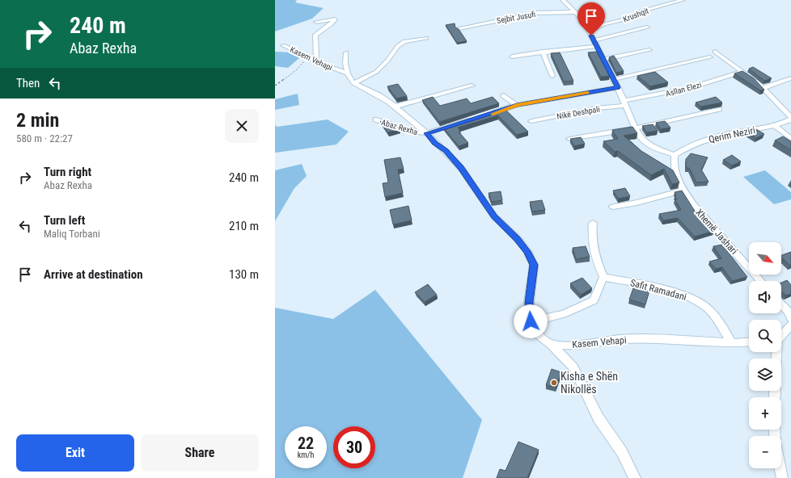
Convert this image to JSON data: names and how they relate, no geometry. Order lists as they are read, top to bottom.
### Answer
{
  "streets": {
    "street": [
      "Krushqit",
      "Sejbit Jusufi",
      "Kasem Vehapi",
      "Asllan Elezi",
      "Nikë Deshpali",
      "Abaz Rexha",
      "Qerim Neziri",
      "Xhemë Jashari",
      "Safit Ramadani"
    ]
  },
  "crossings": [
    ["Kasem Vehapi", "Safit Ramadani"],
    ["Asllan Elezi", "Nikë Deshpali"],
    ["Qerim Neziri", "Xhemë Jashari"]
  ],
  "places": ["Kisha e Shën Nikollës"],
  "north": "bottom right",
  "page": {
    "turn": ["240 m", "Abaz Rexha"],
    "then": "Then",
    "heading": ["2 min", "580 m · 22:27"],
    "list": [
      {
        "name": "Turn right",
        "note": "Abaz Rexha",
        "value": "240 m"
      },
      {
        "name": "Turn left",
        "note": "Maliq Torbani",
        "value": "210 m"
      },
      {
        "name": "Arrive at destination",
        "value": "130 m"
      }
    ],
    "map_buttons": ["+", "−"],
    "speed": "22 km/h",
    "limit": "30",
    "buttons": ["Exit", "Share"]
  }
}
